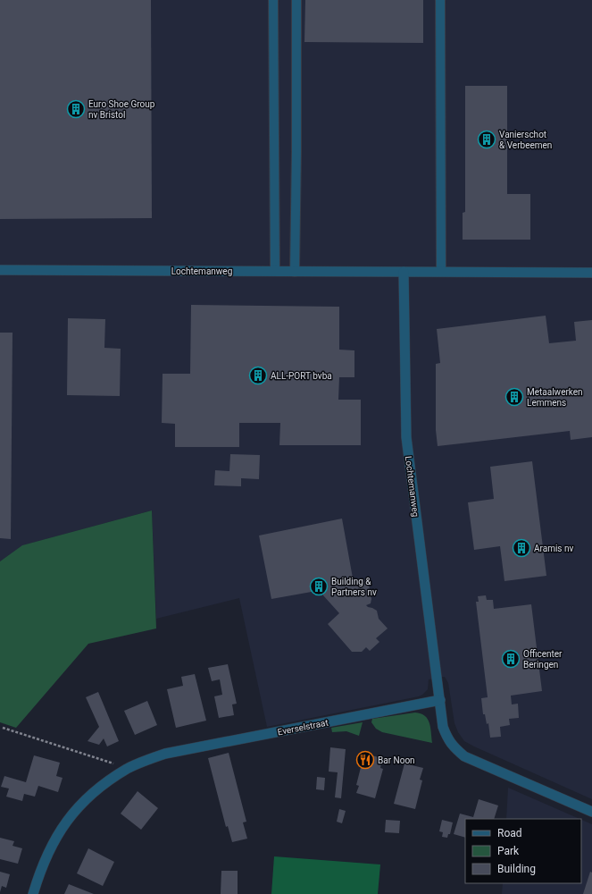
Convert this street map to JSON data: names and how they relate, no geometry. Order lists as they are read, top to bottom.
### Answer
{
  "streets": {
    "street": ["Lochtemanweg", "Everselstraat"]
  },
  "crossings": [
    ["Lochtemanweg", "Everselstraat"]
  ],
  "places": {
    "building": [
      "Euro Shoe Group nv Bristol",
      "Vanierschot & Verbeemen",
      "ALL-PORT bvba",
      "Metaalwerken Lemmens",
      "Aramis nv",
      "Building & Partners nv",
      "Officenter Beringen"
    ],
    "restaurant": ["Bar Noon"]
  },
  "legend": ["Road", "Park", "Building"]
}
